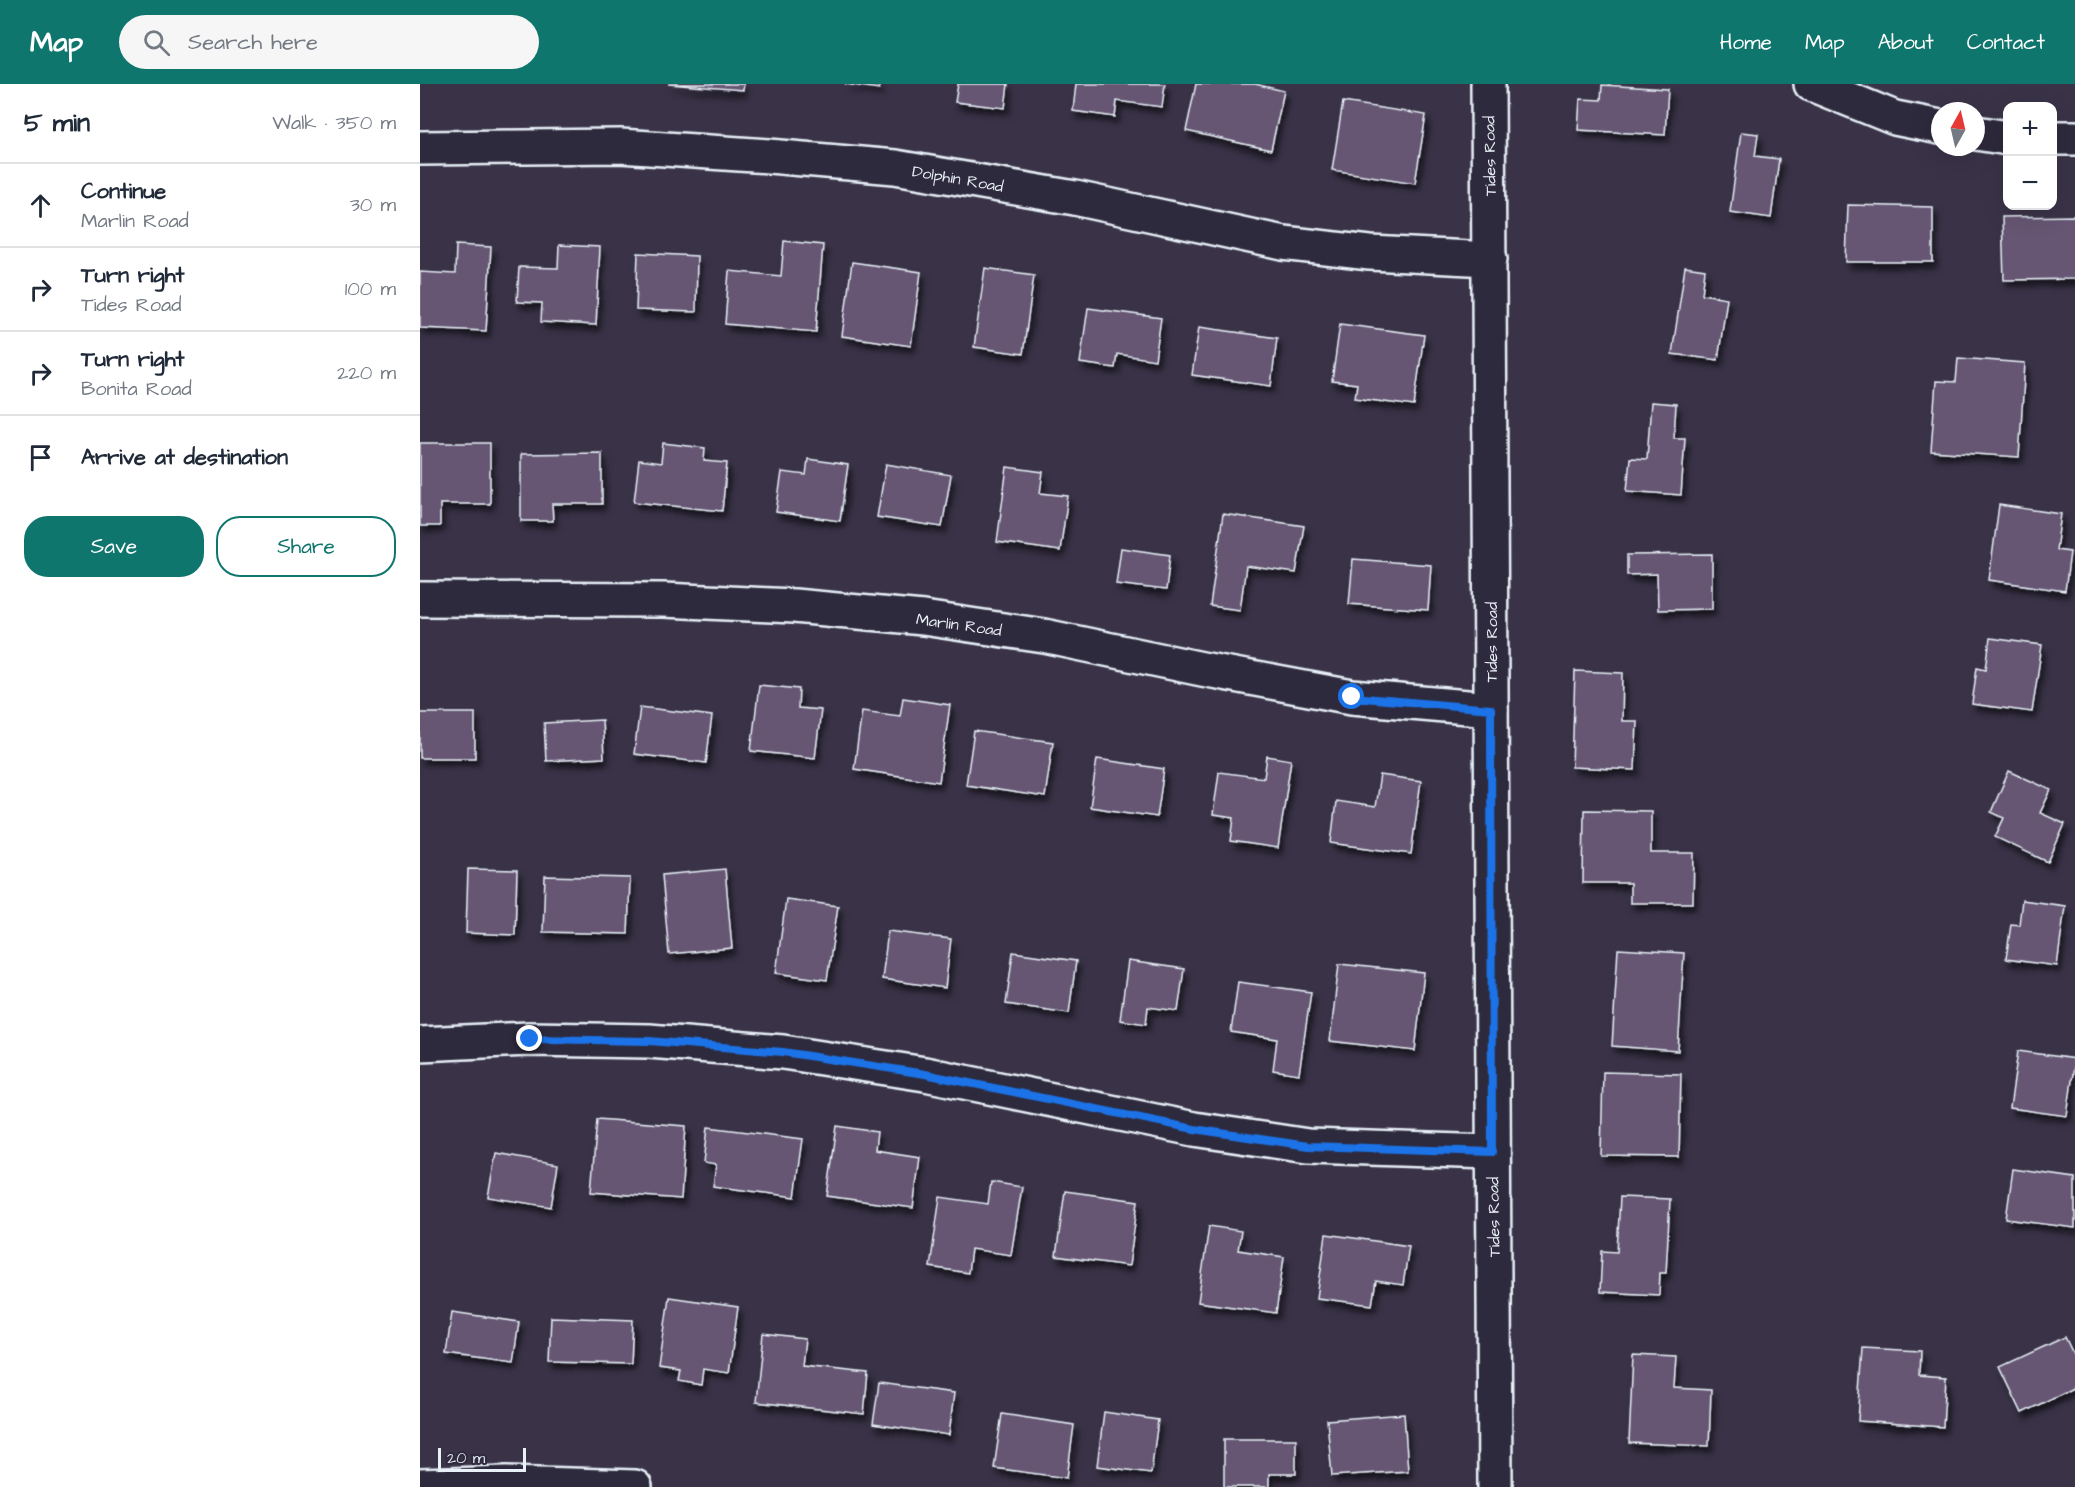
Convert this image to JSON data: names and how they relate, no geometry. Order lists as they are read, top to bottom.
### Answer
{
  "streets": {
    "street": ["Tides Road", "Dolphin Road", "Marlin Road"]
  },
  "crossings": [
    ["Tides Road", "Dolphin Road"],
    ["Tides Road", "Marlin Road"]
  ],
  "scale_bar": "20 m",
  "north": "top",
  "page": {
    "header": "Map",
    "search": "Search here",
    "nav": [
      "Home",
      "Map",
      "About",
      "Contact"
    ],
    "heading": ["5 min", "Walk · 350 m"],
    "map_buttons": ["+", "−"],
    "list": [
      ["Continue", "Marlin Road", "30 m"],
      ["Turn right", "Tides Road", "100 m"],
      ["Turn right", "Bonita Road", "220 m"],
      "Arrive at destination"
    ],
    "buttons": ["Save", "Share"],
    "scale": "20 m"
  }
}
